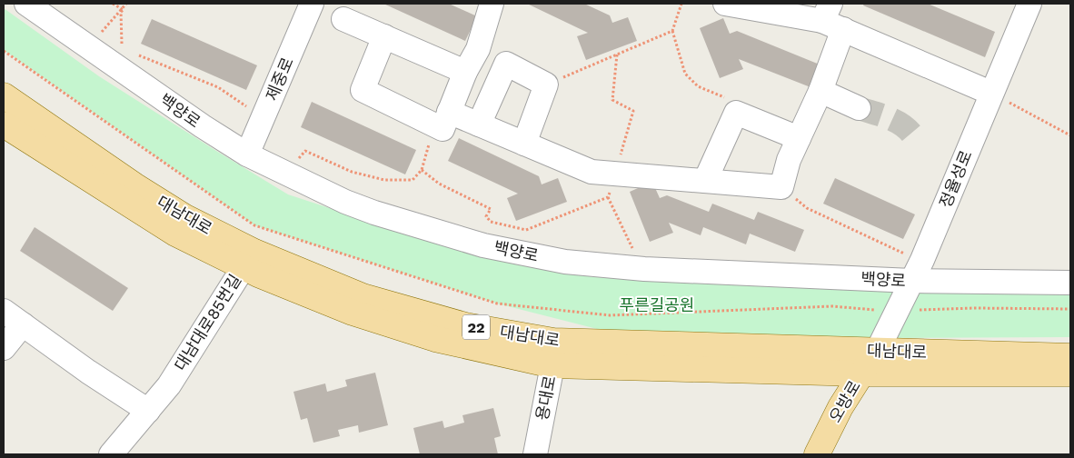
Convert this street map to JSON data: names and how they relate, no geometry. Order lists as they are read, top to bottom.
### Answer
{
  "streets": {
    "main road": ["대남대로", "22", "오방로"],
    "street": [
      "제중로",
      "백양로",
      "정율성로",
      "대남대로85번길",
      "용대로"
    ]
  },
  "crossings": [
    ["제중로", "백양로"],
    ["백양로", "정율성로"],
    ["정율성로", "대남대로"],
    ["정율성로", "오방로"],
    ["대남대로", "대남대로85번길"],
    ["대남대로", "용대로"],
    ["대남대로", "오방로"]
  ],
  "parks": ["푸른길공원"]
}
